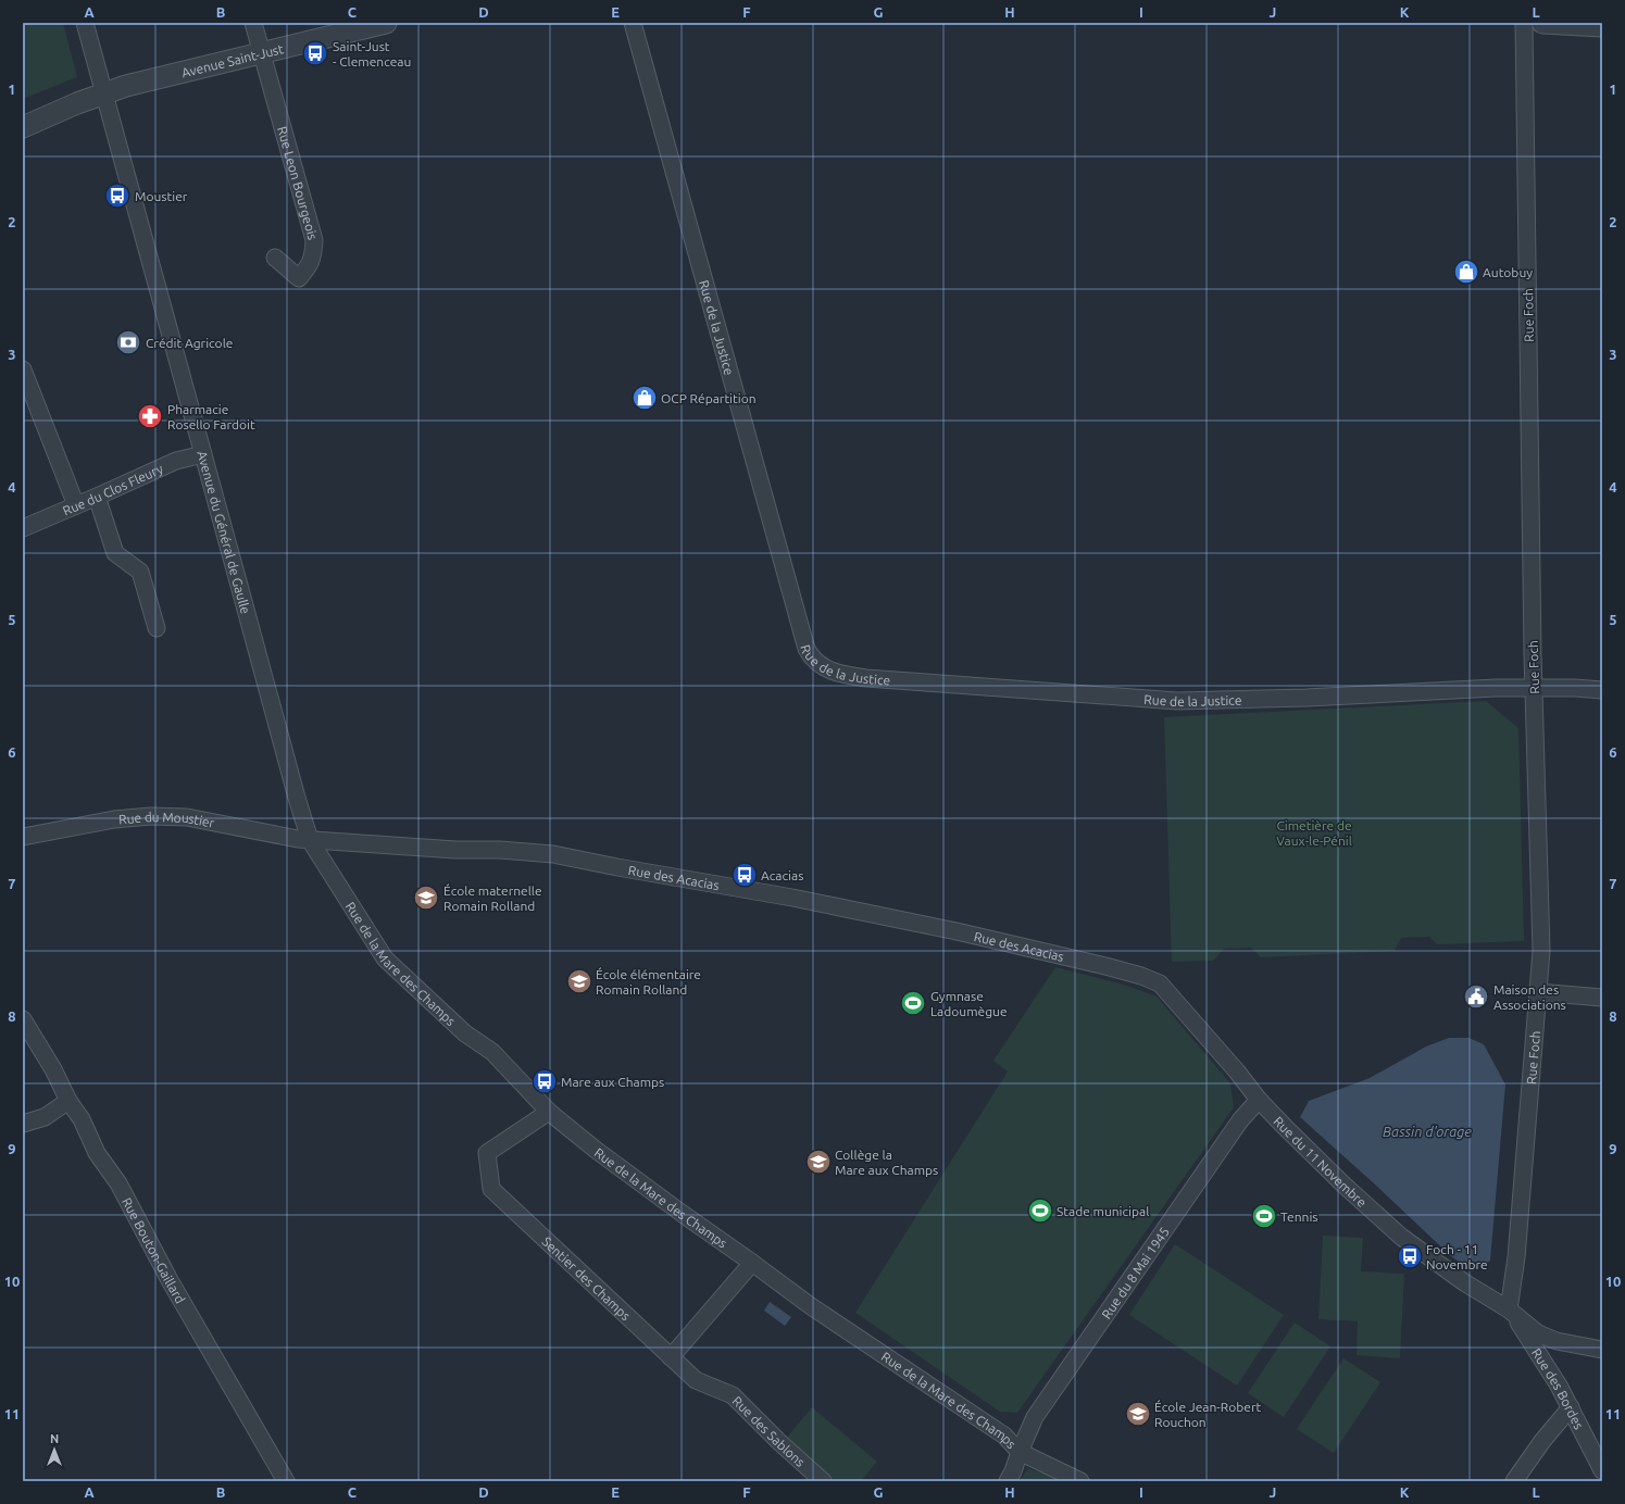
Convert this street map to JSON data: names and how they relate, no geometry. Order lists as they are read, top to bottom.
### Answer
{
  "streets": {
    "street": [
      "Avenue Saint-Just",
      "Rue Leon Bourgeois",
      "Rue Foch",
      "Rue de la Justice",
      "Rue du Clos Fleury",
      "Avenue du Général de Gaulle",
      "Rue du Moustier",
      "Rue des Acacias",
      "Rue de la Mare des Champs",
      "Rue du 11 Novembre",
      "Rue Bouton-Gaillard",
      "Rue du 8 Mai 1945",
      "Sentier des Champs",
      "Rue des Bordes",
      "Rue des Sablons"
    ]
  },
  "crossings": [
    ["Avenue Saint-Just", "Rue Leon Bourgeois"],
    ["Avenue Saint-Just", "Avenue du Général de Gaulle"],
    ["Rue Foch", "Rue de la Justice"],
    ["Rue Foch", "Rue du 11 Novembre"],
    ["Rue Foch", "Rue des Bordes"],
    ["Rue du Clos Fleury", "Avenue du Général de Gaulle"],
    ["Avenue du Général de Gaulle", "Rue du Moustier"],
    ["Avenue du Général de Gaulle", "Rue des Acacias"],
    ["Avenue du Général de Gaulle", "Rue de la Mare des Champs"],
    ["Rue du Moustier", "Rue des Acacias"],
    ["Rue du Moustier", "Rue de la Mare des Champs"],
    ["Rue des Acacias", "Rue de la Mare des Champs"],
    ["Rue des Acacias", "Rue du 11 Novembre"],
    ["Rue de la Mare des Champs", "Rue du 8 Mai 1945"],
    ["Rue de la Mare des Champs", "Sentier des Champs"],
    ["Rue du 11 Novembre", "Rue du 8 Mai 1945"],
    ["Rue du 11 Novembre", "Rue des Bordes"],
    ["Sentier des Champs", "Rue des Sablons"]
  ],
  "water": ["Bassin d'orage"],
  "parks": ["Cimetière de Vaux-le-Pénil"],
  "places": {
    "bus stop": [
      "Saint-Just - Clemenceau",
      "Moustier",
      "Acacias",
      "Mare aux Champs",
      "Foch - 11 Novembre"
    ],
    "shop": ["Autobuy", "OCP Répartition"],
    "bank": ["Crédit Agricole"],
    "pharmacy": ["Pharmacie Rosello Fardoit"],
    "school or university": [
      "École maternelle Romain Rolland",
      "École élémentaire Romain Rolland",
      "Collège la Mare aux Champs",
      "École Jean-Robert Rouchon"
    ],
    "public building": ["Maison des Associations"],
    "sports": ["Gymnase Ladoumègue", "Stade municipal", "Tennis"]
  },
  "north": "top",
  "grid": {
    "columns": [
      "A",
      "B",
      "C",
      "D",
      "E",
      "F",
      "G",
      "H",
      "I",
      "J",
      "K",
      "L"
    ],
    "rows": [
      "1",
      "2",
      "3",
      "4",
      "5",
      "6",
      "7",
      "8",
      "9",
      "10",
      "11"
    ]
  }
}
